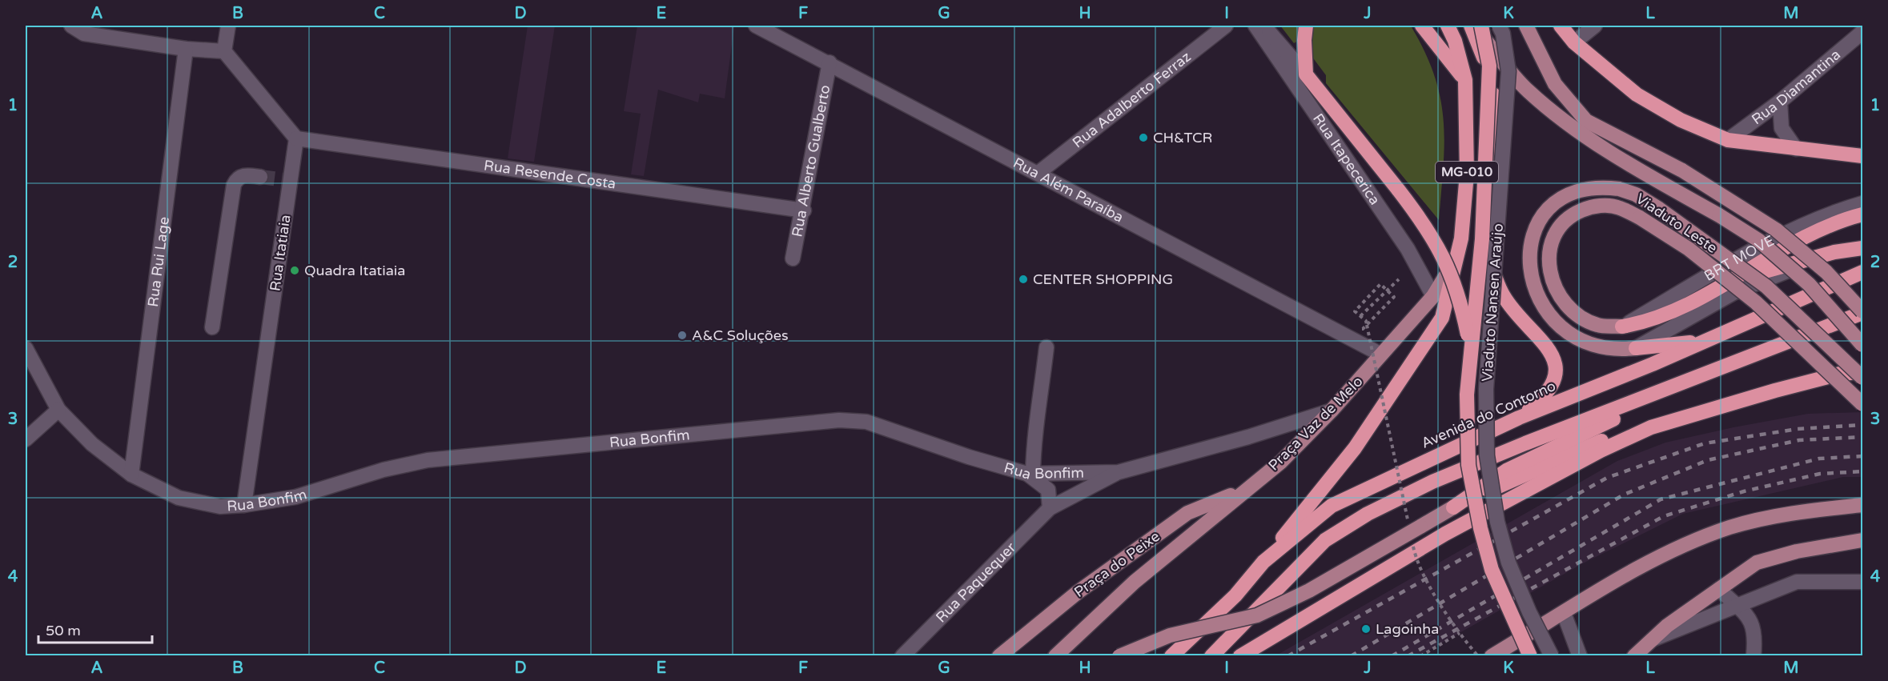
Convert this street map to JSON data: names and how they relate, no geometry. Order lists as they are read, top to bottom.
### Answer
{
  "streets": {
    "highway": ["MG-010", "Avenida do Contorno"],
    "main road": ["Viaduto Leste", "Praça Vaz de Melo", "Praça do Peixe"],
    "street": [
      "Rua Diamantina",
      "Rua Adalberto Ferraz",
      "Rua Itapecerica",
      "Rua Alberto Gualberto",
      "Rua Resende Costa",
      "Rua Além Paraíba",
      "Rua Itatiaia",
      "BRT MOVE",
      "Rua Rui Lage",
      "Viaduto Nansen Araújo",
      "Rua Bonfim",
      "Rua Paquequer"
    ]
  },
  "crossings": [
    ["Rua Adalberto Ferraz", "Rua Além Paraíba"],
    ["Rua Itapecerica", "Praça Vaz de Melo"],
    ["Rua Alberto Gualberto", "Rua Resende Costa"],
    ["Rua Alberto Gualberto", "Rua Além Paraíba"],
    ["MG-010", "Praça Vaz de Melo"],
    ["Rua Resende Costa", "Rua Itatiaia"],
    ["Rua Além Paraíba", "Praça Vaz de Melo"],
    ["Viaduto Leste", "BRT MOVE"],
    ["Rua Itatiaia", "Rua Bonfim"],
    ["Rua Rui Lage", "Rua Bonfim"],
    ["Praça Vaz de Melo", "Rua Bonfim"],
    ["Praça Vaz de Melo", "Praça do Peixe"],
    ["Rua Bonfim", "Rua Paquequer"]
  ],
  "places": [
    "CH&TCR",
    "Quadra Itatiaia",
    "CENTER SHOPPING",
    "A&C Soluções",
    "Lagoinha"
  ],
  "scale_bar": "50 m",
  "grid": {
    "columns": [
      "A",
      "B",
      "C",
      "D",
      "E",
      "F",
      "G",
      "H",
      "I",
      "J",
      "K",
      "L",
      "M"
    ],
    "rows": [
      "1",
      "2",
      "3",
      "4"
    ]
  }
}
